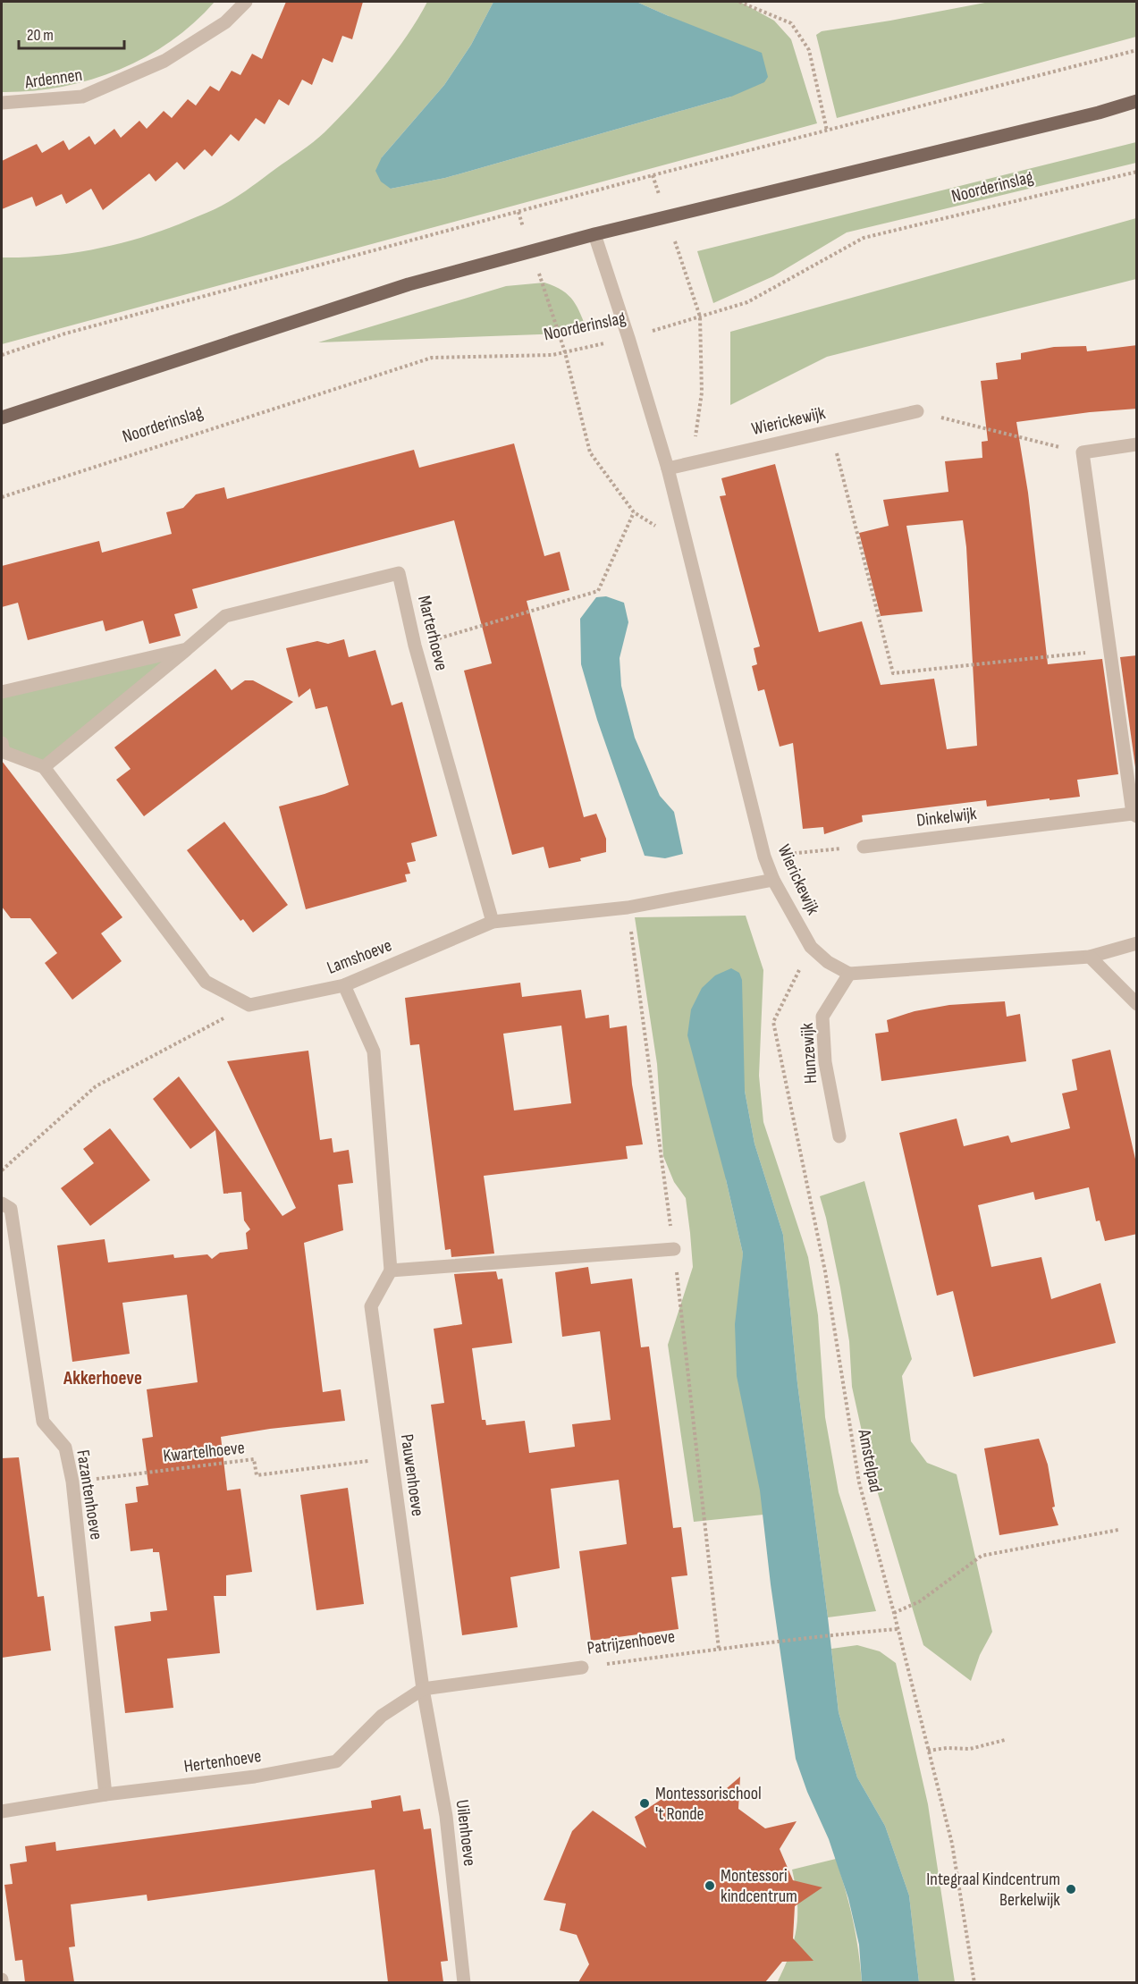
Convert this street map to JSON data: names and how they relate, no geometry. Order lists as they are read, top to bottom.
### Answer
{
  "streets": {
    "street": [
      "Ardennen",
      "Wierickewijk",
      "Marterhoeve",
      "Dinkelwijk",
      "Lamshoeve",
      "Hunzewijk",
      "Pauwenhoeve",
      "Fazantenhoeve",
      "Patrijzenhoeve",
      "Hertenhoeve",
      "Uilenhoeve"
    ],
    "path": ["Noorderinslag", "Kwartelhoeve", "Amstelpad"]
  },
  "crossings": [
    ["Noorderinslag", "Wierickewijk"],
    ["Wierickewijk", "Lamshoeve"],
    ["Wierickewijk", "Hunzewijk"],
    ["Wierickewijk", "Amstelpad"],
    ["Marterhoeve", "Lamshoeve"],
    ["Kwartelhoeve", "Pauwenhoeve"],
    ["Kwartelhoeve", "Fazantenhoeve"],
    ["Amstelpad", "Patrijzenhoeve"],
    ["Pauwenhoeve", "Patrijzenhoeve"],
    ["Pauwenhoeve", "Hertenhoeve"],
    ["Pauwenhoeve", "Uilenhoeve"],
    ["Fazantenhoeve", "Hertenhoeve"],
    ["Patrijzenhoeve", "Hertenhoeve"],
    ["Patrijzenhoeve", "Uilenhoeve"],
    ["Hertenhoeve", "Uilenhoeve"]
  ],
  "districts": ["Akkerhoeve"],
  "places": ["Montessorischool 't Ronde", "Montessori kindcentrum", "Integraal Kindcentrum Berkelwijk"],
  "scale_bar": "20 m"
}
